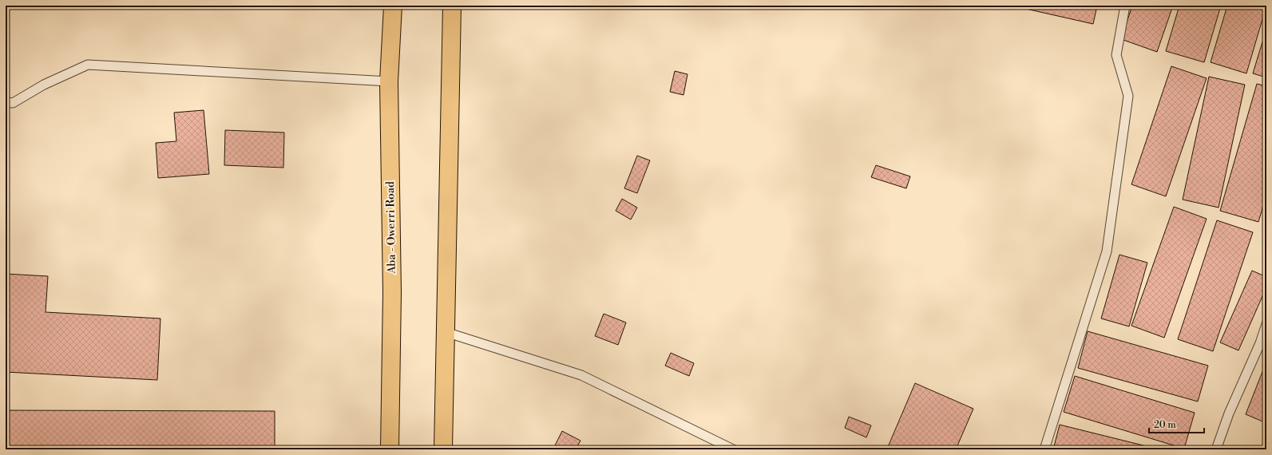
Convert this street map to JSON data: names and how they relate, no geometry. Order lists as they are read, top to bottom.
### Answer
{
  "streets": {
    "highway": ["Aba - Owerri Road"]
  },
  "scale_bar": "20 m"
}
